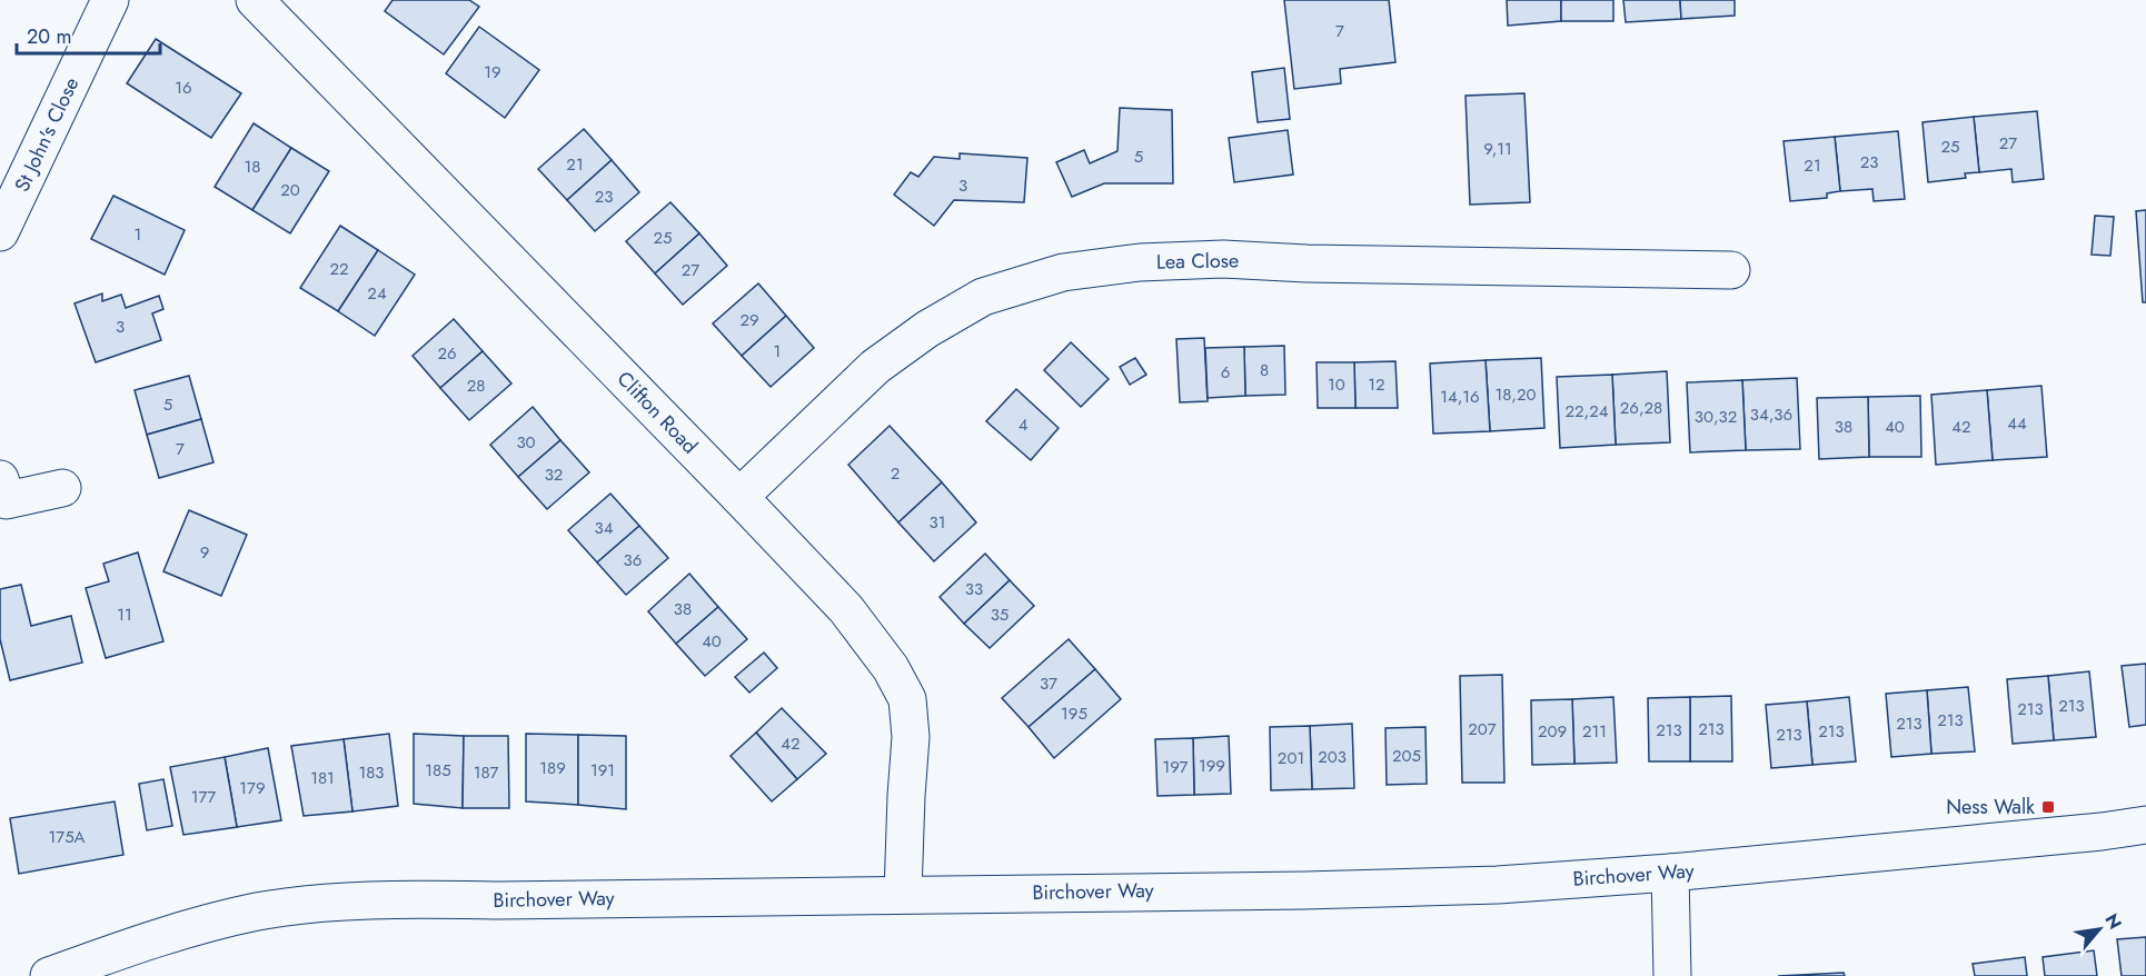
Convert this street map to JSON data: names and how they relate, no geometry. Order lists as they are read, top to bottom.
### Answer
{
  "streets": {
    "street": [
      "St John's Close",
      "Lea Close",
      "Clifton Road",
      "Birchover Way"
    ]
  },
  "crossings": [
    ["Lea Close", "Clifton Road"],
    ["Clifton Road", "Birchover Way"]
  ],
  "places": {
    "transit": ["Ness Walk"]
  },
  "house_numbers": [
    "7",
    "19",
    "16",
    "27",
    "25",
    "9,11",
    "5",
    "23",
    "21",
    "21",
    "18",
    "3",
    "20",
    "23",
    "1",
    "25",
    "22",
    "27",
    "24",
    "29",
    "3",
    "1",
    "26",
    "8",
    "6",
    "10",
    "12",
    "28",
    "18,20",
    "14,16",
    "5",
    "26,28",
    "22,24",
    "34,36",
    "30,32",
    "44",
    "4",
    "38",
    "40",
    "42",
    "30",
    "7",
    "2",
    "32",
    "31",
    "34",
    "9",
    "36",
    "33",
    "38",
    "11",
    "35",
    "40",
    "37",
    "213",
    "213",
    "195",
    "213",
    "213",
    "207",
    "213",
    "213",
    "209",
    "211",
    "213",
    "213",
    "42",
    "205",
    "203",
    "201",
    "199",
    "197",
    "189",
    "185",
    "191",
    "183",
    "187",
    "181",
    "179",
    "177",
    "175A"
  ],
  "scale_bar": "20 m",
  "north": "top right"
}
